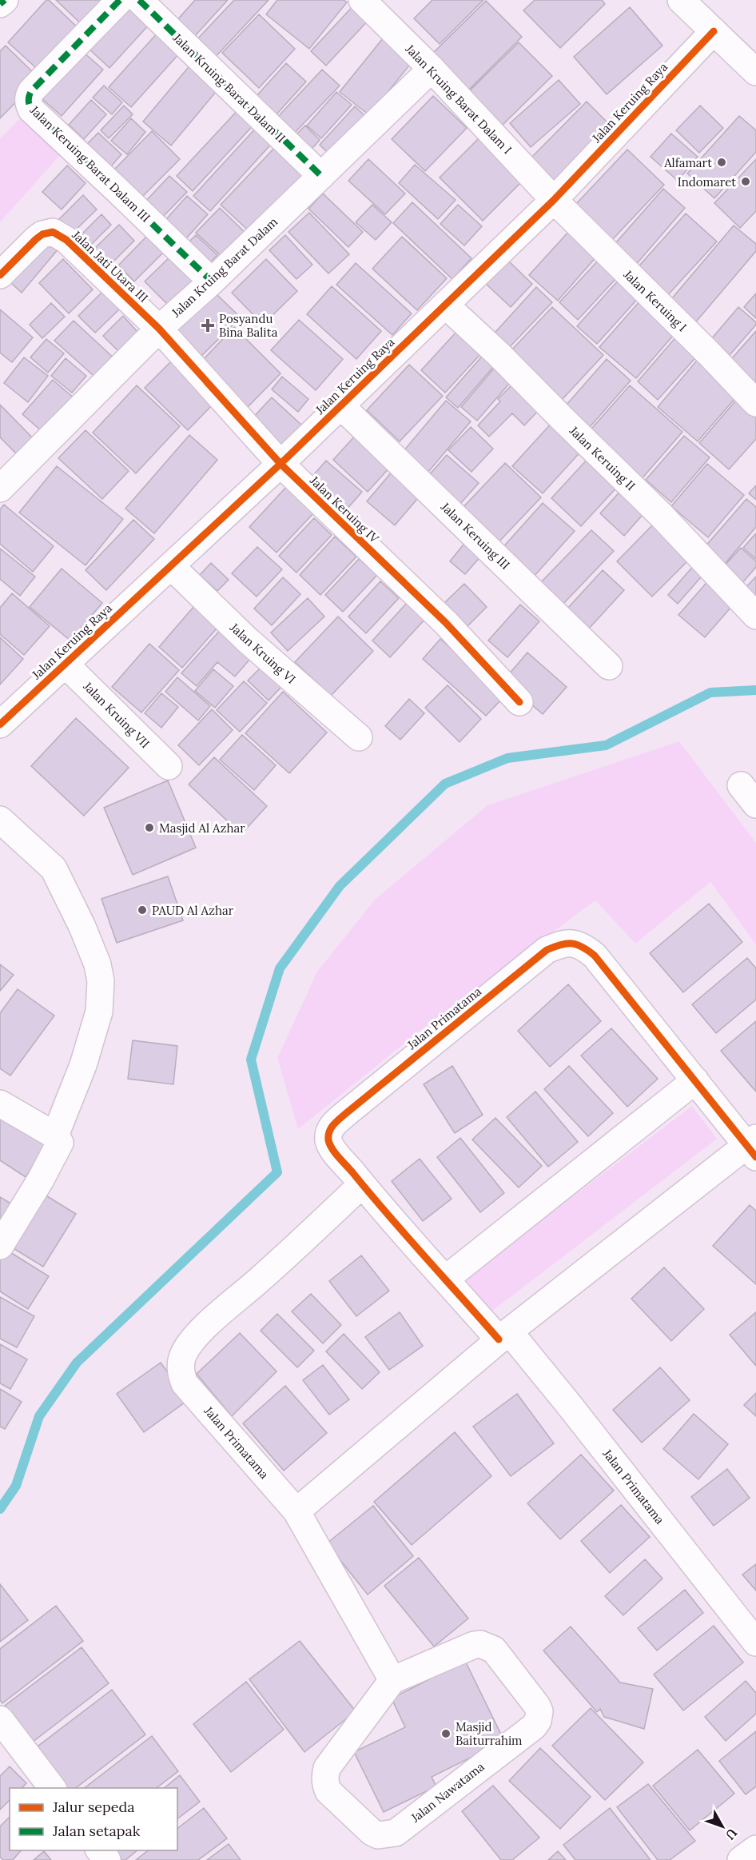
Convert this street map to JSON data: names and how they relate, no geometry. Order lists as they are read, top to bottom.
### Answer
{
  "streets": {
    "street": [
      "Jalan Kruing Barat Dalam II",
      "Jalan Kruing Barat Dalam I",
      "Jalan Keruing Raya",
      "Jalan Keruing Barat Dalam III",
      "Jalan Jati Utara III",
      "Jalan Kruing Barat Dalam",
      "Jalan Keruing I",
      "Jalan Keruing II",
      "Jalan Keruing IV",
      "Jalan Keruing III",
      "Jalan Kruing VI",
      "Jalan Kruing VII",
      "Jalan Primatama",
      "Jalan Nawatama"
    ]
  },
  "crossings": [
    ["Jalan Kruing Barat Dalam II", "Jalan Kruing Barat Dalam"],
    ["Jalan Kruing Barat Dalam I", "Jalan Keruing Raya"],
    ["Jalan Kruing Barat Dalam I", "Jalan Kruing Barat Dalam"],
    ["Jalan Kruing Barat Dalam I", "Jalan Keruing I"],
    ["Jalan Keruing Raya", "Jalan Keruing I"],
    ["Jalan Keruing Raya", "Jalan Keruing II"],
    ["Jalan Keruing Raya", "Jalan Keruing IV"],
    ["Jalan Keruing Raya", "Jalan Keruing III"],
    ["Jalan Keruing Raya", "Jalan Kruing VI"],
    ["Jalan Keruing Raya", "Jalan Kruing VII"],
    ["Jalan Keruing Barat Dalam III", "Jalan Kruing Barat Dalam"],
    ["Jalan Jati Utara III", "Jalan Kruing Barat Dalam"],
    ["Jalan Jati Utara III", "Jalan Keruing IV"],
    ["Jalan Kruing Barat Dalam", "Jalan Keruing IV"]
  ],
  "places": {
    "other": [
      "Alfamart",
      "Indomaret",
      "Masjid Al Azhar",
      "PAUD Al Azhar",
      "Masjid Baiturrahim"
    ],
    "health": ["Posyandu Bina Balita"]
  },
  "legend": ["Jalur sepeda", "Jalan setapak"],
  "north": "bottom right"
}
